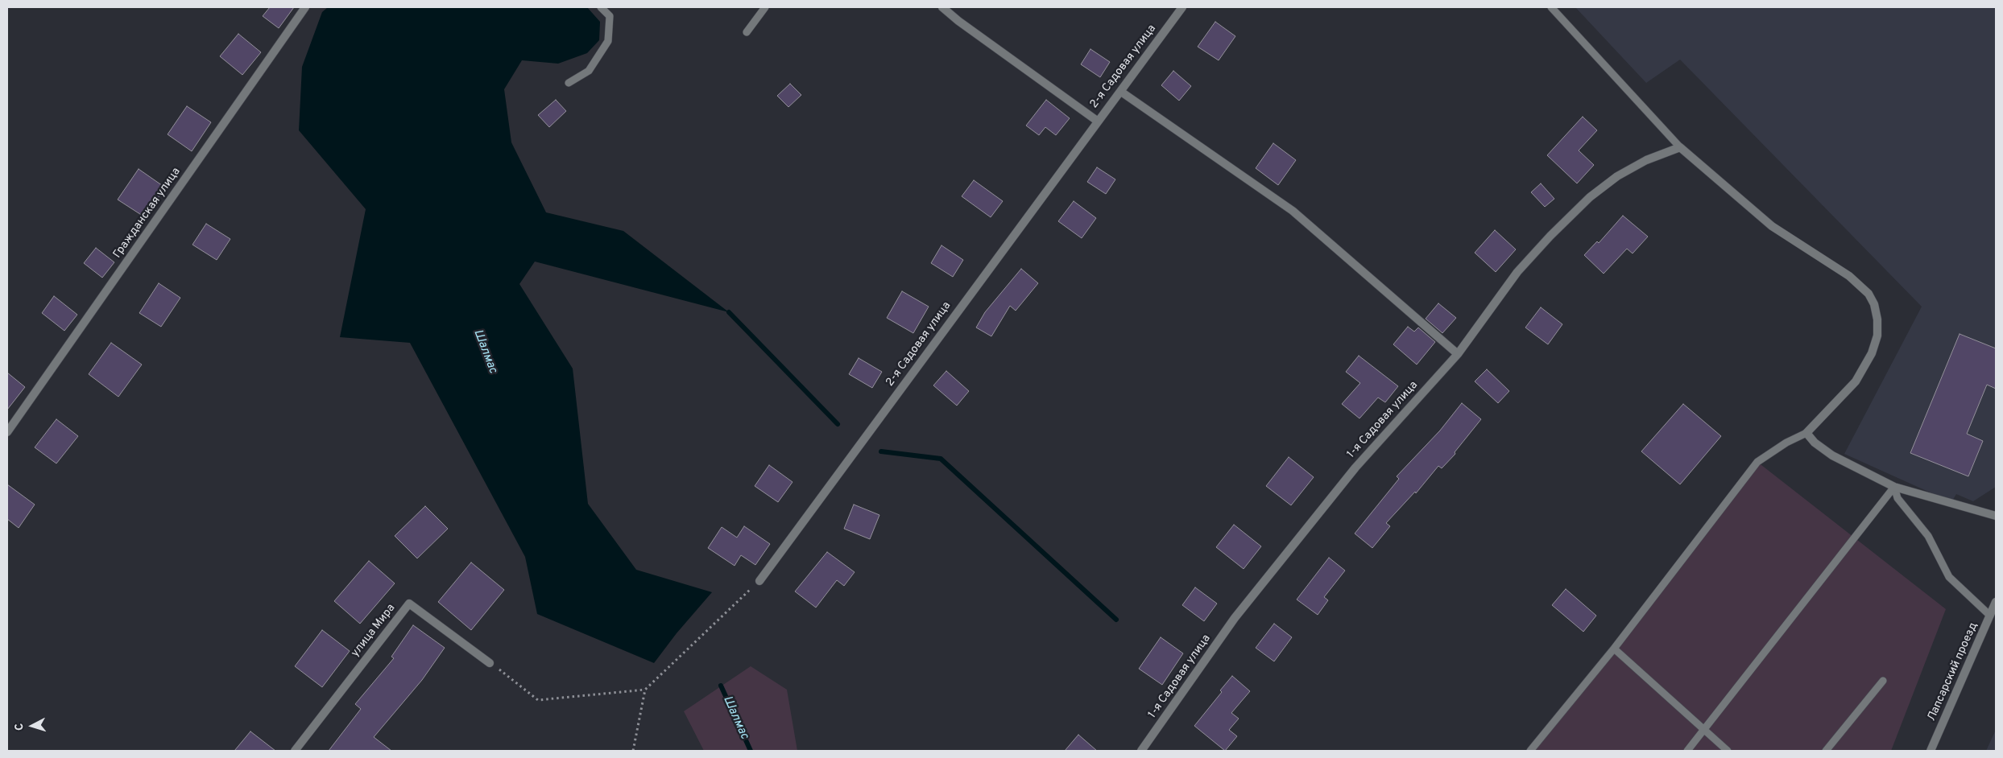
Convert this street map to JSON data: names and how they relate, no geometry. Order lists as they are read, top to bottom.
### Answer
{
  "streets": {
    "street": [
      "2-я Садовая улица",
      "Гражданская улица",
      "1-я Садовая улица",
      "улица Мира",
      "Лапсарский проезд"
    ]
  },
  "water": ["Шалмас"],
  "north": "left"
}
